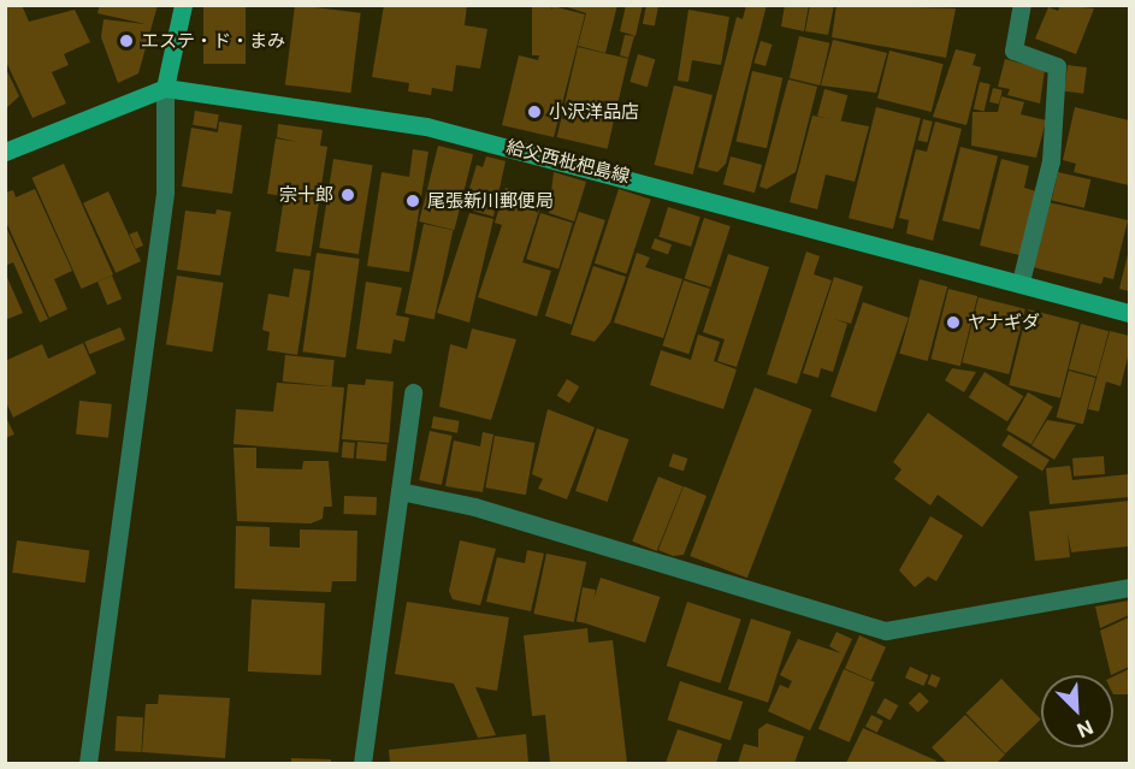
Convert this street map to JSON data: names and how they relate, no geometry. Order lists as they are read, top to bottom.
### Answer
{
  "streets": {
    "main road": ["給父西枇杷島線"]
  },
  "places": [
    "エステ・ド・まみ",
    "小沢洋品店",
    "宗十郎",
    "尾張新川郵便局",
    "ヤナギダ"
  ],
  "north": "bottom right"
}
